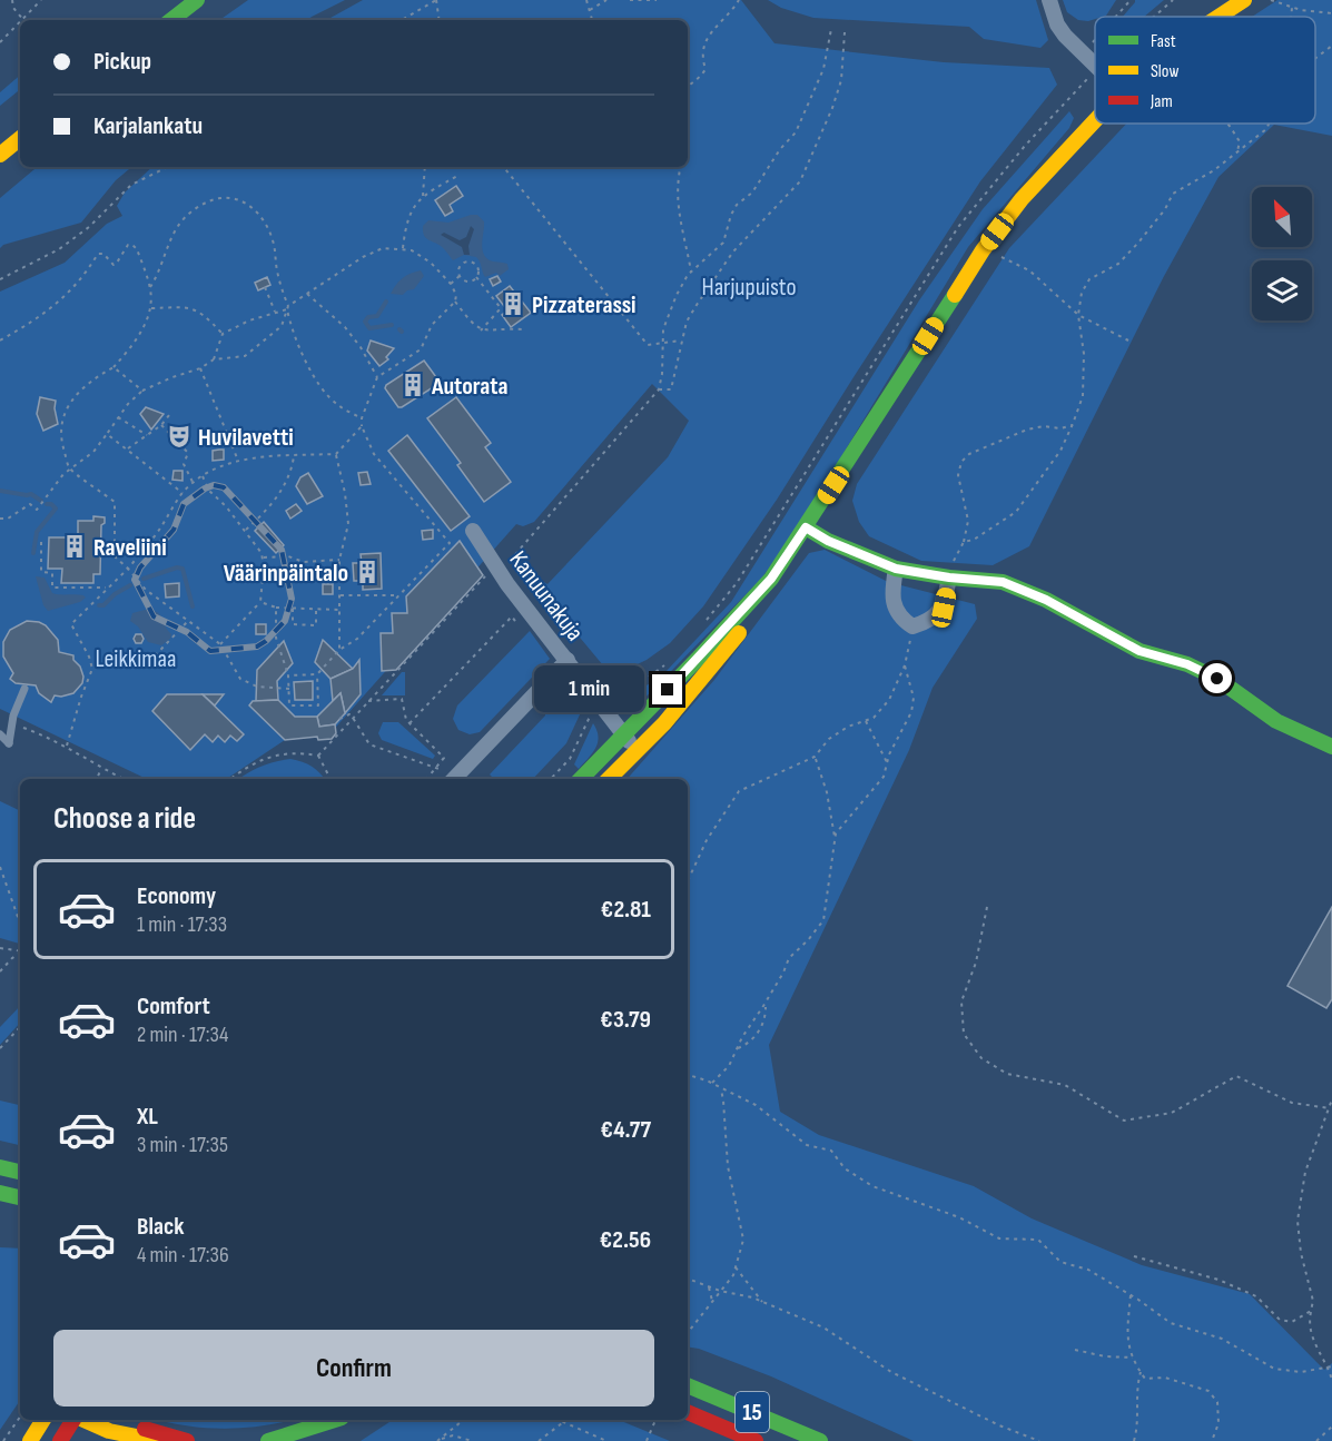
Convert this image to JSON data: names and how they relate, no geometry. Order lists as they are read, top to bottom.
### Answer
{
  "streets": {
    "main road": ["15"],
    "street": ["Kanuunakuja"]
  },
  "parks": ["Harjupuisto", "Leikkimaa"],
  "places": {
    "building": [
      "Pizzaterassi",
      "Autorata",
      "Raveliini",
      "Väärinpäintalo"
    ],
    "theatre": ["Huvilavetti"]
  },
  "legend": ["Fast", "Slow", "Jam"],
  "north": "top left",
  "page": {
    "banner": ["Pickup", "Karjalankatu"],
    "bubble": "1 min",
    "heading": "Choose a ride",
    "list": [
      {
        "name": "Economy",
        "note": "1 min · 17:33",
        "value": "€2.81"
      },
      {
        "name": "Comfort",
        "note": "2 min · 17:34",
        "value": "€3.79"
      },
      {
        "name": "XL",
        "note": "3 min · 17:35",
        "value": "€4.77"
      },
      {
        "name": "Black",
        "note": "4 min · 17:36",
        "value": "€2.56"
      }
    ],
    "buttons": "Confirm"
  }
}
